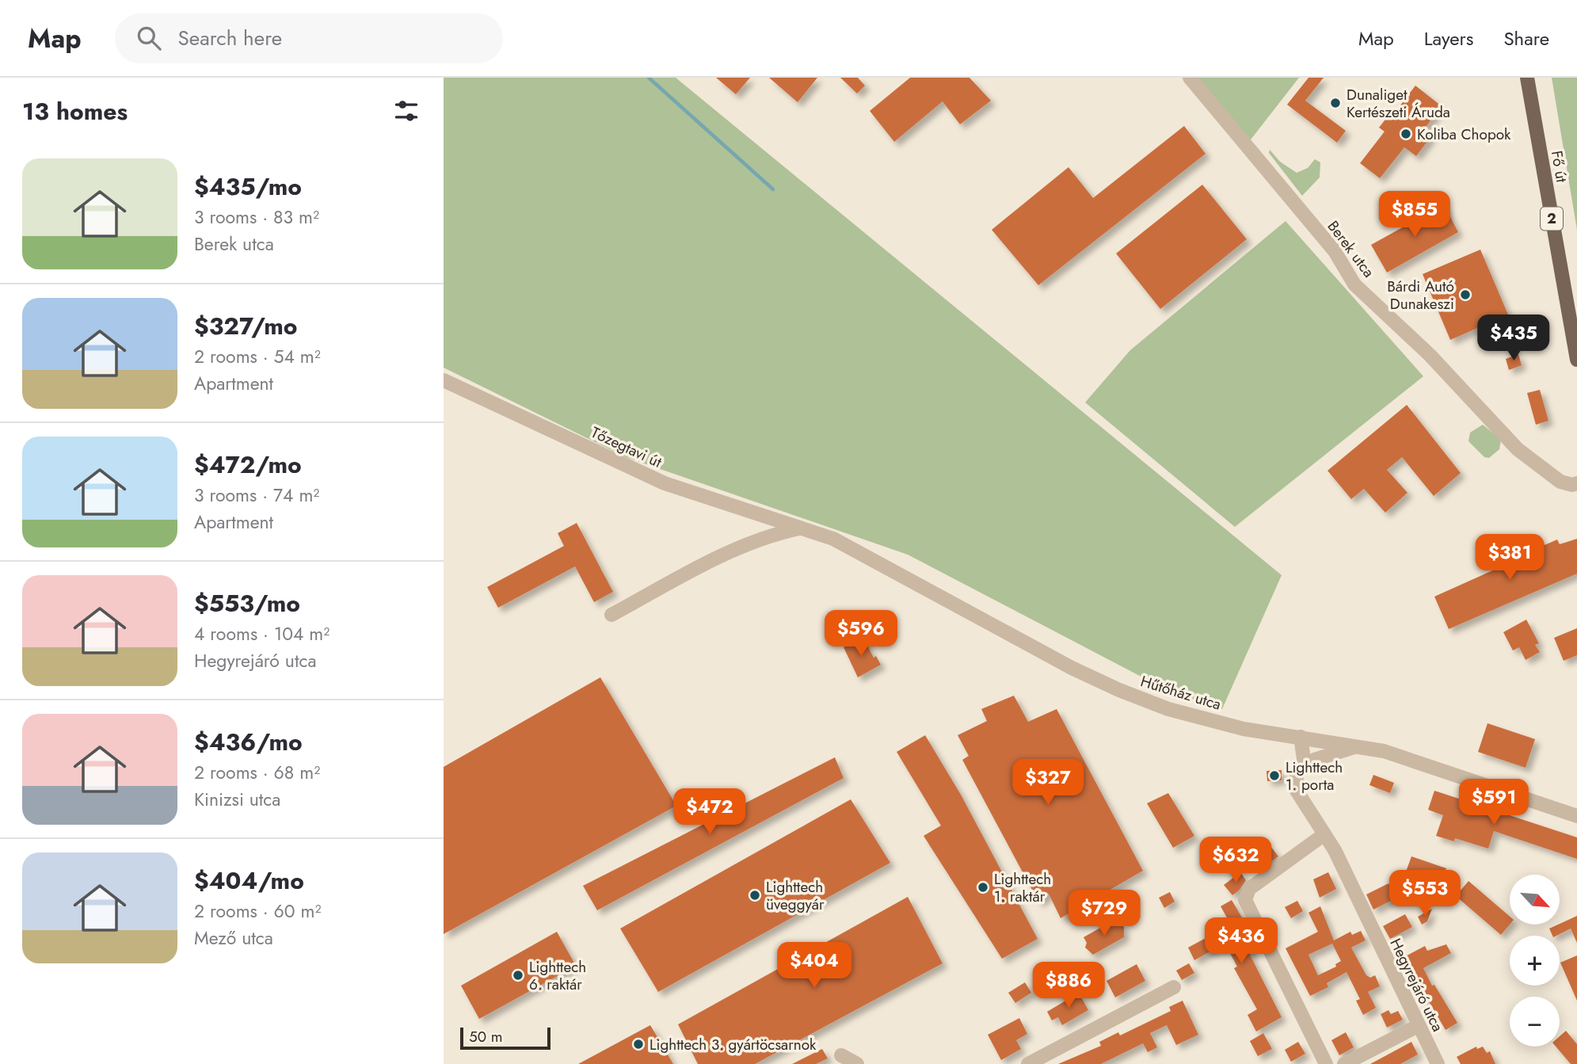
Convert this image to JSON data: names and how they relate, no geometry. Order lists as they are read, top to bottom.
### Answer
{
  "streets": {
    "main road": ["Fő út", "2"],
    "street": [
      "Berek utca",
      "Tőzegtavi út",
      "Hűtőház utca",
      "Hegyrejáró utca"
    ]
  },
  "crossings": [
    ["Tőzegtavi út", "Hűtőház utca"]
  ],
  "places": [
    "Dunaliget Kertészeti Áruda",
    "Koliba Chopok",
    "Bárdi Autó Dunakeszi",
    "Lighttech 1. porta",
    "Lighttech 1. raktár",
    "Lighttech üveggyár",
    "Lighttech 6. raktár",
    "Lighttech 3. gyártöcsarnok"
  ],
  "scale_bar": "50 m",
  "north": "bottom right",
  "page": {
    "header": "Map",
    "search": "Search here",
    "nav": ["Map", "Layers", "Share"],
    "heading": "13 homes",
    "list": [
      {
        "name": "$435/mo",
        "note": "3 rooms · 83 m² · Berek utca"
      },
      {
        "name": "$327/mo",
        "note": "2 rooms · 54 m² · Apartment"
      },
      {
        "name": "$472/mo",
        "note": "3 rooms · 74 m² · Apartment"
      },
      {
        "name": "$553/mo",
        "note": "4 rooms · 104 m² · Hegyrejáró utca"
      },
      {
        "name": "$436/mo",
        "note": "2 rooms · 68 m² · Kinizsi utca"
      },
      {
        "name": "$404/mo",
        "note": "2 rooms · 60 m² · Mező utca"
      }
    ],
    "price": [
      "$855",
      "$435",
      "$381",
      "$596",
      "$327",
      "$591",
      "$472",
      "$632",
      "$553",
      "$729",
      "$436",
      "$404",
      "$886"
    ],
    "map_buttons": ["+", "−"],
    "scale": "50 m"
  }
}
